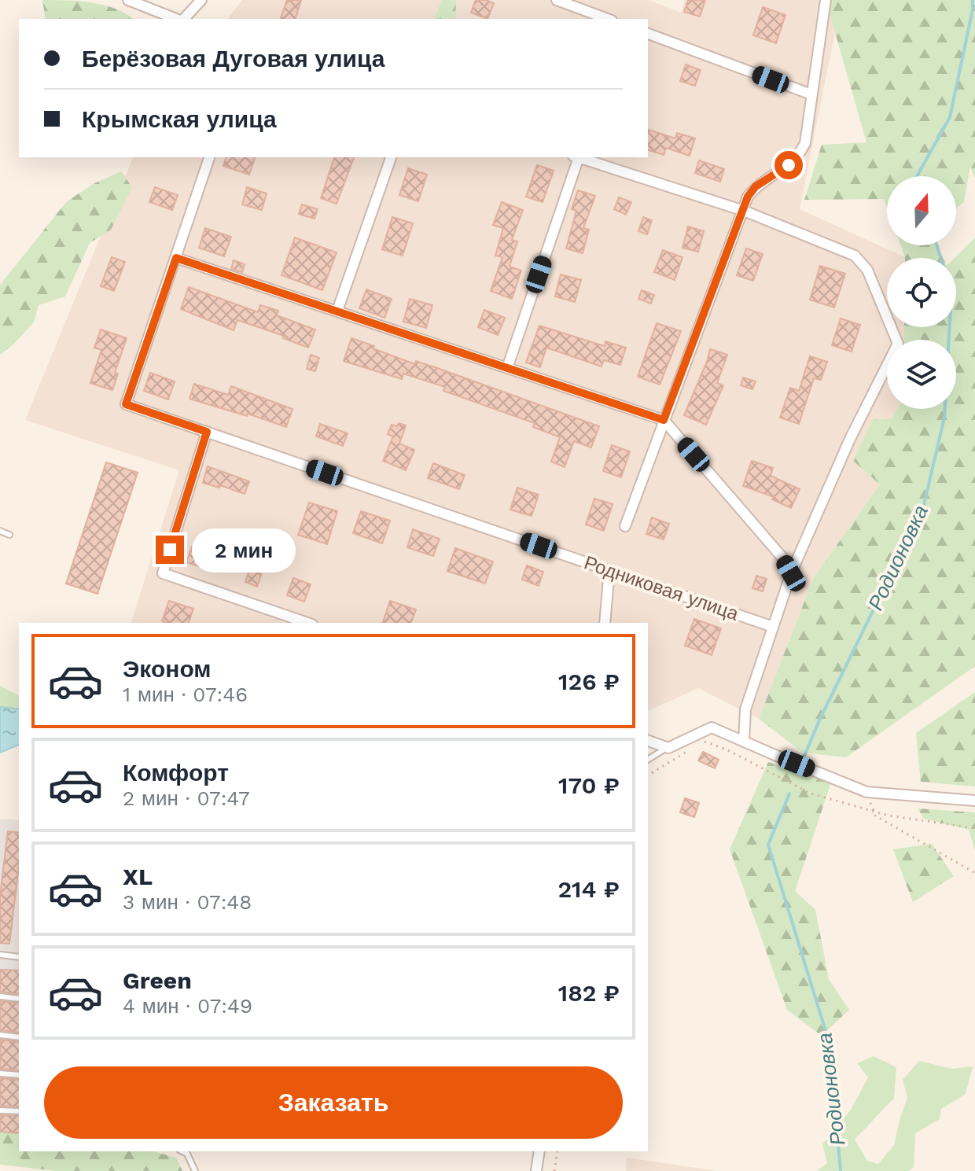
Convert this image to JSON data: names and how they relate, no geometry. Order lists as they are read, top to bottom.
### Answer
{
  "streets": {
    "street": ["Родниковая улица"]
  },
  "water": ["Родионовка"],
  "north": "top",
  "page": {
    "banner": ["Берёзовая Дуговая улица", "Крымская улица"],
    "bubble": "2 мин",
    "list": [
      {
        "name": "Эконом",
        "note": "1 мин · 07:46",
        "value": "126 ₽"
      },
      {
        "name": "Комфорт",
        "note": "2 мин · 07:47",
        "value": "170 ₽"
      },
      {
        "name": "XL",
        "note": "3 мин · 07:48",
        "value": "214 ₽"
      },
      {
        "name": "Green",
        "note": "4 мин · 07:49",
        "value": "182 ₽"
      }
    ],
    "buttons": "Заказать"
  }
}
